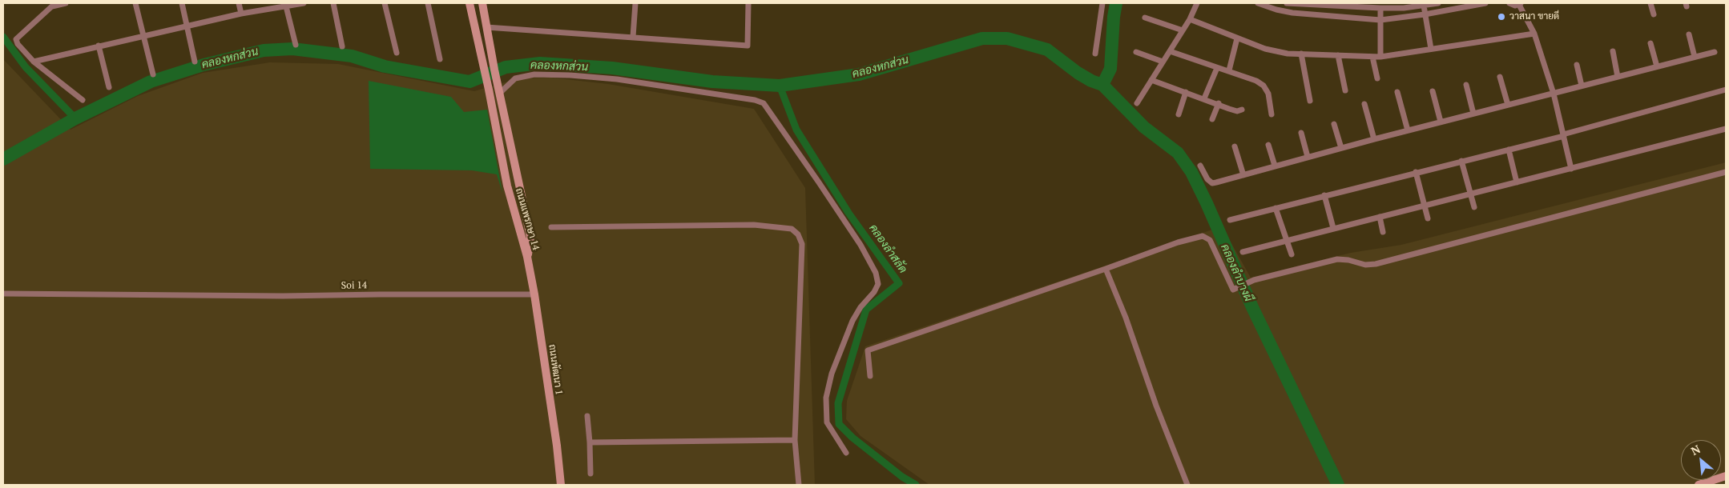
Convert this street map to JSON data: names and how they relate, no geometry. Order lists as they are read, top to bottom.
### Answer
{
  "streets": {
    "main road": ["ถนนแพรกษา 14", "ถนนพัฒนา 1"],
    "street": ["Soi 14"]
  },
  "crossings": [
    ["ถนนแพรกษา 14", "ถนนพัฒนา 1"],
    ["Soi 14", "ถนนพัฒนา 1"]
  ],
  "water": ["คลองหกส่วน", "คลองลำสลัด", "คลองลำบางผี"],
  "places": ["วาสนา ขายดี"],
  "north": "top left"
}
